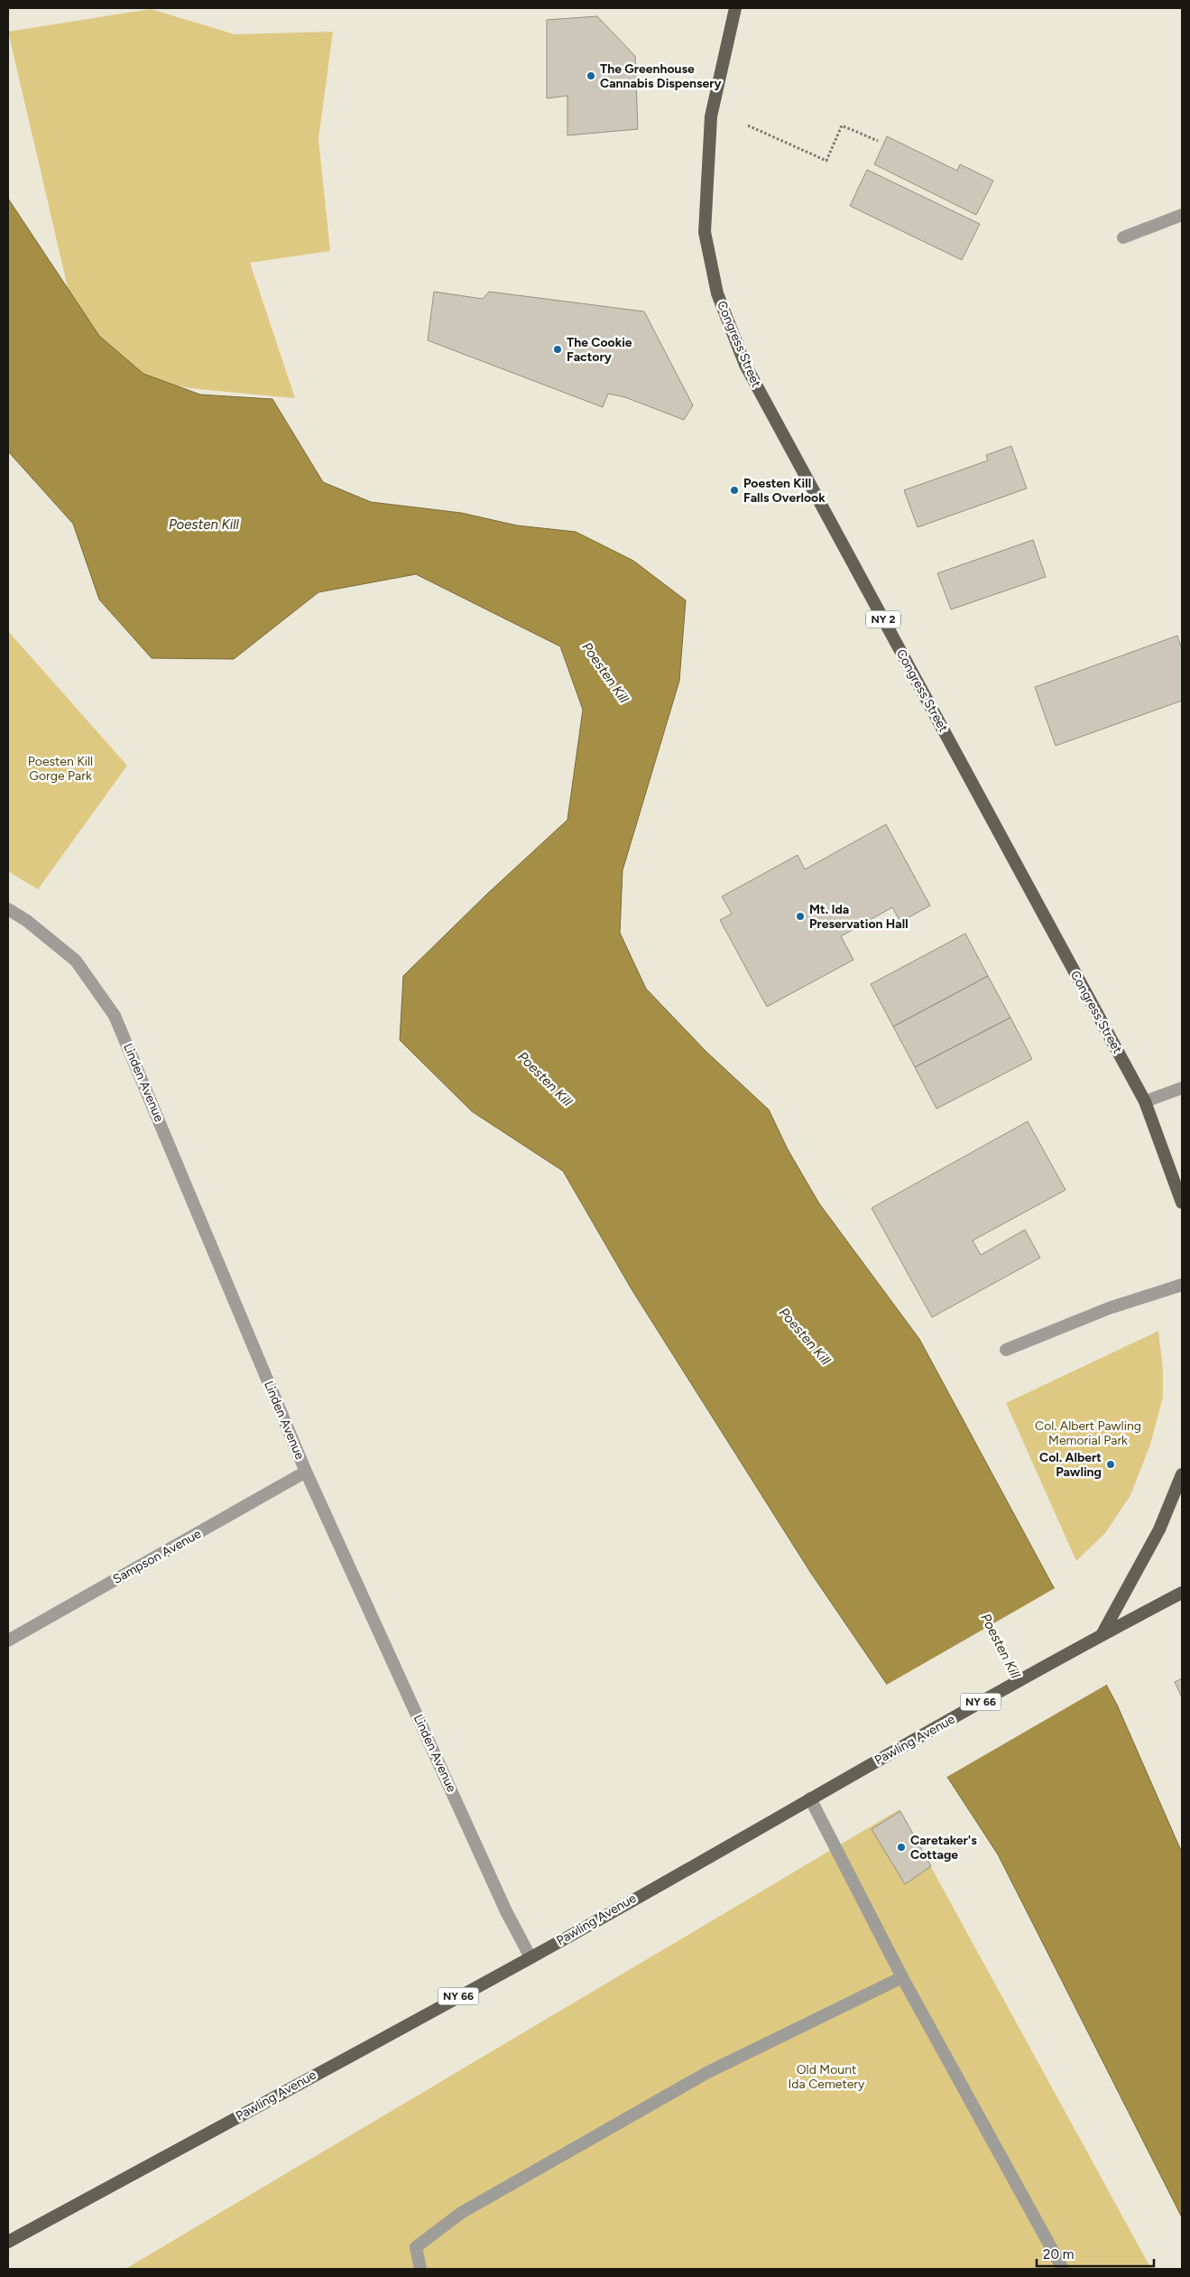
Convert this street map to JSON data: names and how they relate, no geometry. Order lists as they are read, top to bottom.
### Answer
{
  "streets": {
    "main road": [
      "Congress Street",
      "NY 2",
      "NY 66",
      "Pawling Avenue"
    ],
    "street": ["Linden Avenue", "Sampson Avenue"]
  },
  "crossings": [
    ["Linden Avenue", "Sampson Avenue"],
    ["Linden Avenue", "Pawling Avenue"]
  ],
  "water": ["Poesten Kill"],
  "parks": ["Poesten Kill Gorge Park", "Col. Albert Pawling Memorial Park", "Old Mount Ida Cemetery"],
  "places": [
    "The Greenhouse Cannabis Dispensery",
    "The Cookie Factory",
    "Poesten Kill Falls Overlook",
    "Mt. Ida Preservation Hall",
    "Col. Albert Pawling",
    "Caretaker's Cottage"
  ],
  "scale_bar": "20 m"
}
